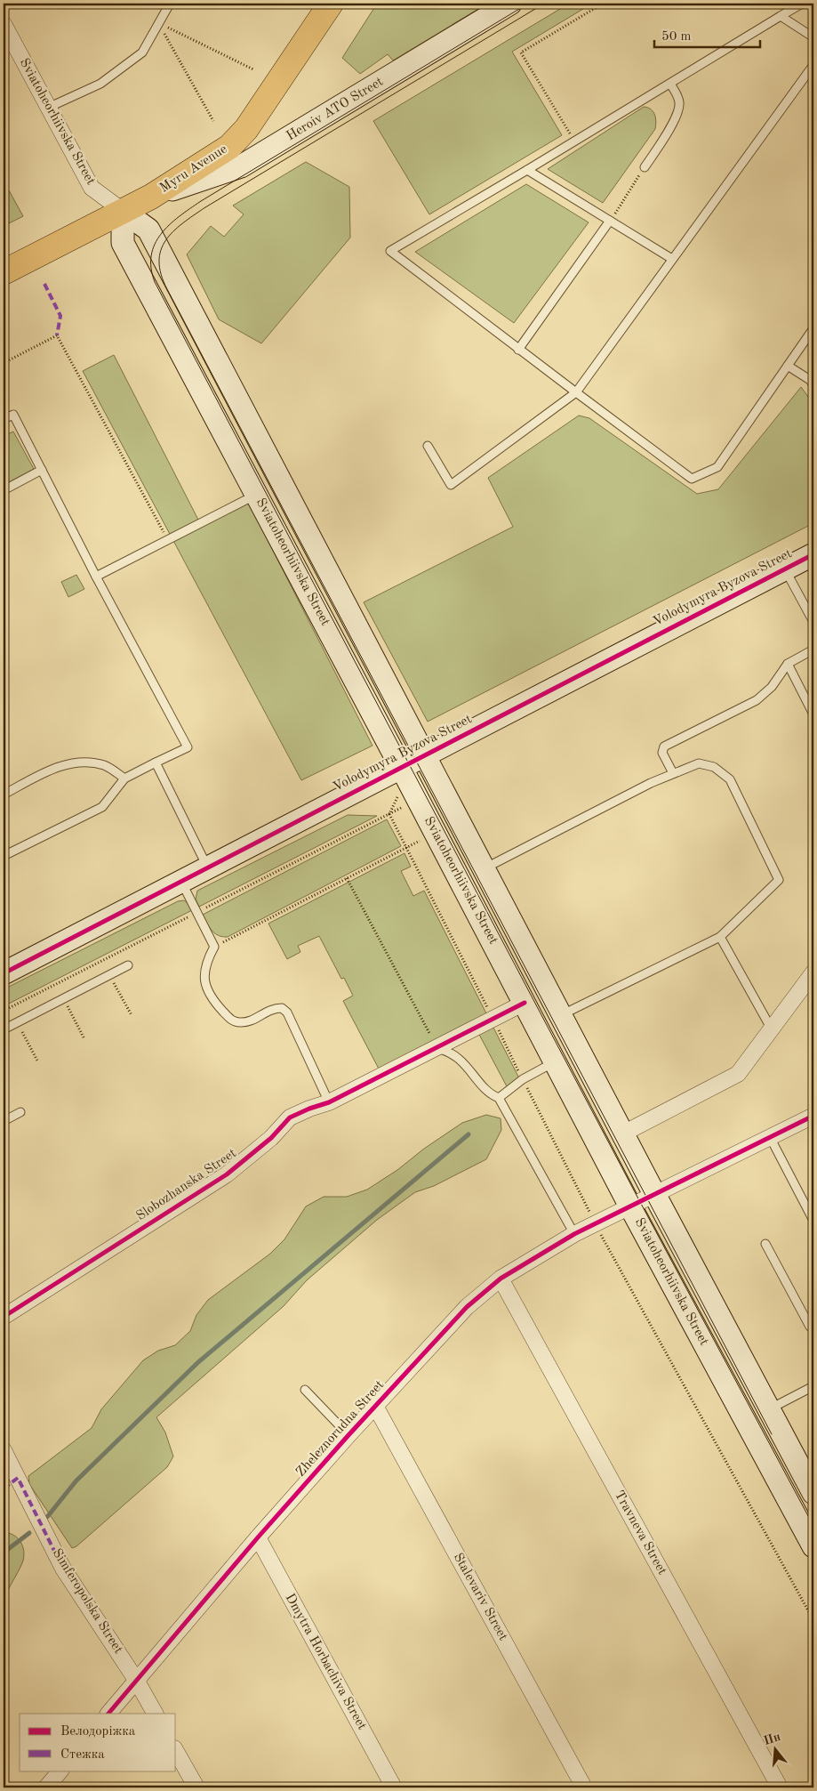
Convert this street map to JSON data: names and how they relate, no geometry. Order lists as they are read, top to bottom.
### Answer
{
  "streets": {
    "main road": [
      "Heroiv ATO Street",
      "Sviatoheorhiivska Street",
      "Myru Avenue",
      "Volodymyra Byzova Street"
    ],
    "street": [
      "Slobozhanska Street",
      "Zheleznorudna Street",
      "Travneva Street",
      "Stalevariv Street",
      "Simferopolska Street",
      "Dmytra Horbachiva Street"
    ]
  },
  "crossings": [
    ["Heroiv ATO Street", "Myru Avenue"],
    ["Sviatoheorhiivska Street", "Myru Avenue"],
    ["Sviatoheorhiivska Street", "Volodymyra Byzova Street"],
    ["Sviatoheorhiivska Street", "Slobozhanska Street"],
    ["Sviatoheorhiivska Street", "Zheleznorudna Street"],
    ["Zheleznorudna Street", "Travneva Street"],
    ["Zheleznorudna Street", "Stalevariv Street"],
    ["Zheleznorudna Street", "Simferopolska Street"],
    ["Zheleznorudna Street", "Dmytra Horbachiva Street"]
  ],
  "legend": ["Велодоріжка", "Стежка"],
  "scale_bar": "50 m",
  "north": "top"
}
